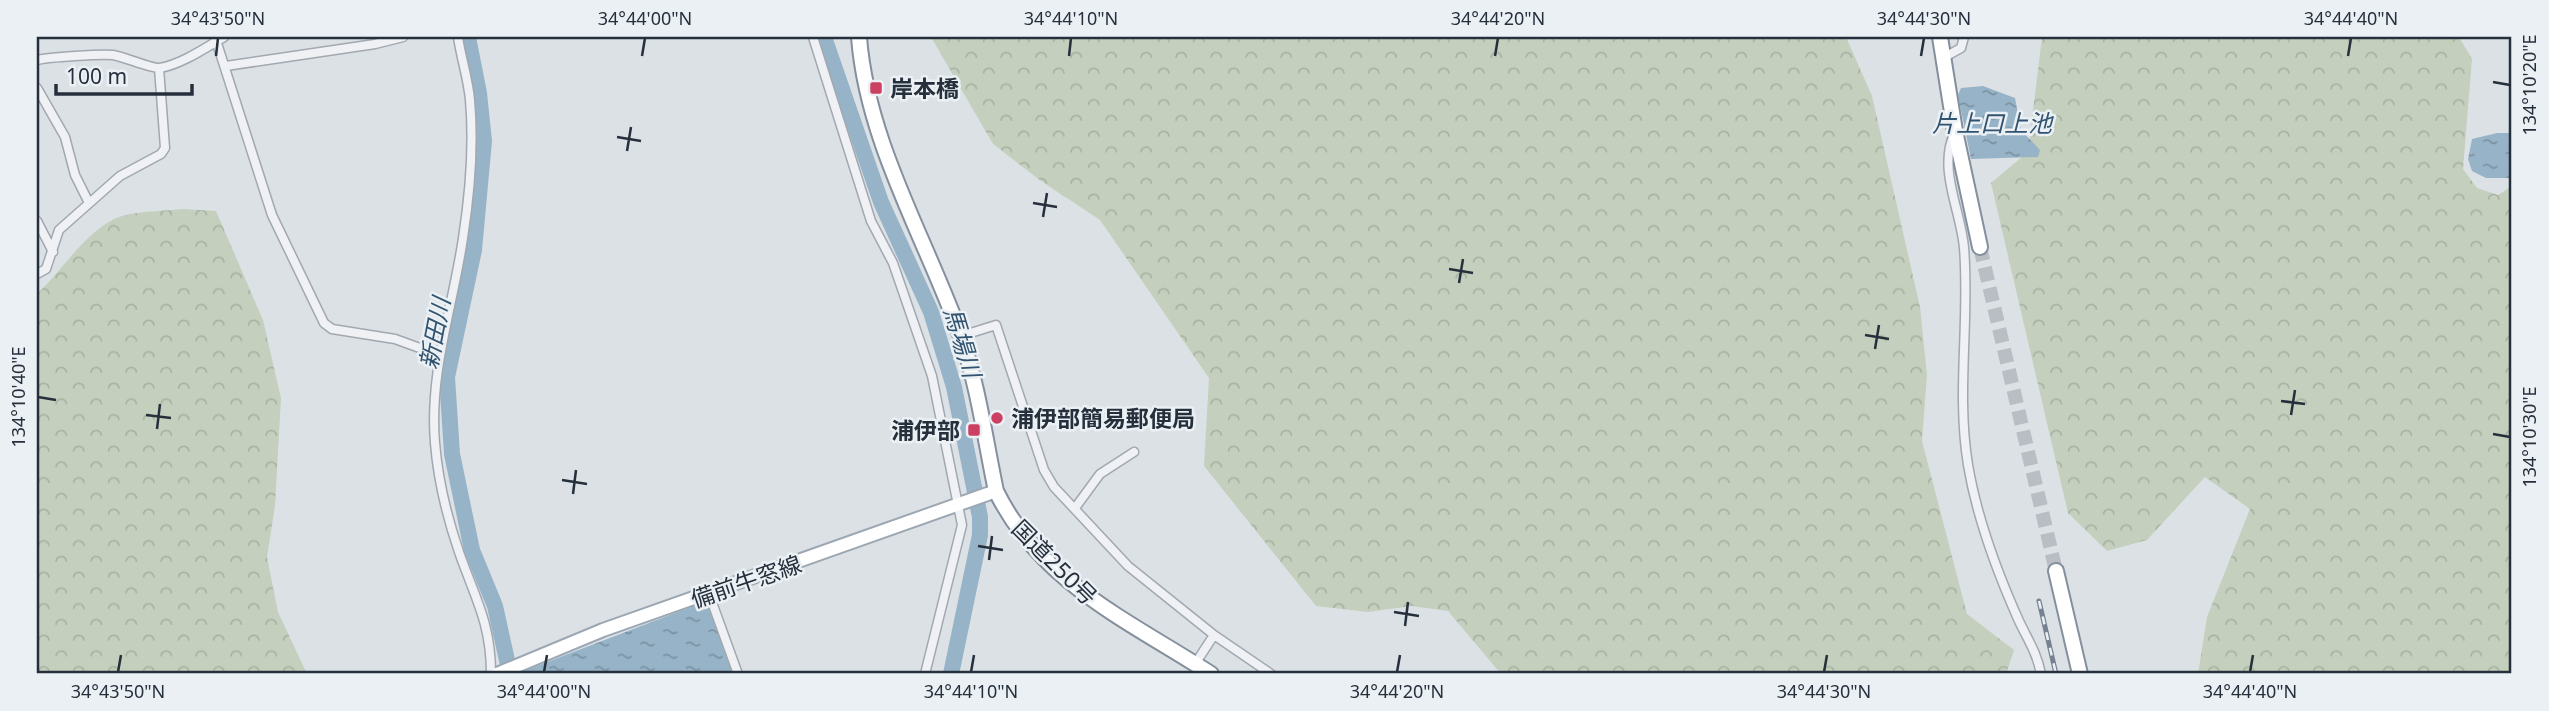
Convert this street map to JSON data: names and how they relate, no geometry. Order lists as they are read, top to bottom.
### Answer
{
  "streets": {
    "highway": ["国道250号"],
    "main road": ["備前牛窓線"]
  },
  "crossings": [
    ["国道250号", "備前牛窓線"]
  ],
  "water": ["片上口上池", "新田川", "馬場川"],
  "places": {
    "transit": ["岸本橋", "浦伊部"],
    "other": ["浦伊部簡易郵便局"]
  },
  "scale_bar": "100 m",
  "coordinates": [
    "34°43'50\"N",
    "34°44'00\"N",
    "34°44'10\"N",
    "34°44'20\"N",
    "34°44'30\"N",
    "34°44'40\"N",
    "134°10'20\"E",
    "134°10'40\"E",
    "134°10'30\"E"
  ]
}
